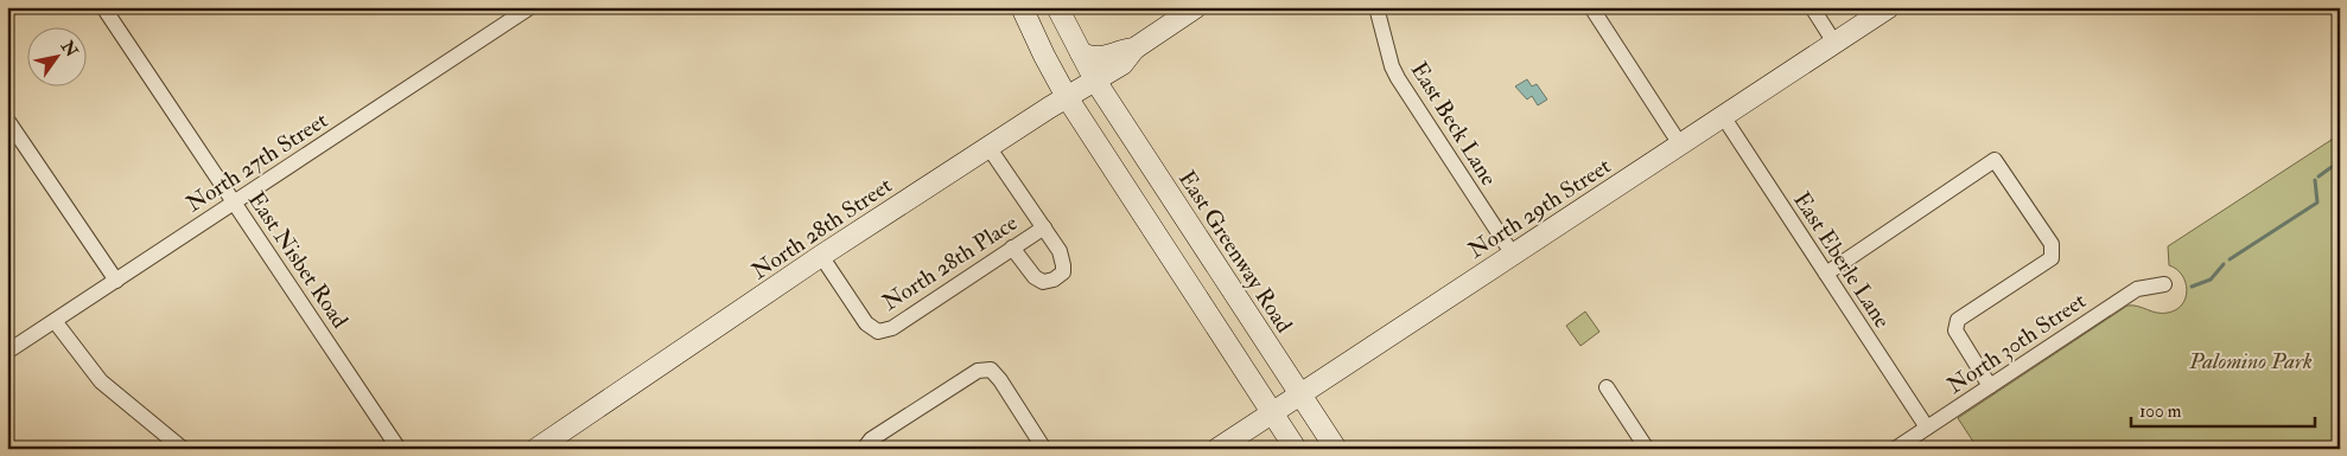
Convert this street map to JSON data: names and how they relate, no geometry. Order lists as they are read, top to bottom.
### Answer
{
  "streets": {
    "street": [
      "East Beck Lane",
      "North 27th Street",
      "North 29th Street",
      "North 28th Street",
      "East Greenway Road",
      "East Nisbet Road",
      "East Eberle Lane",
      "North 28th Place",
      "North 30th Street"
    ]
  },
  "crossings": [
    ["East Beck Lane", "North 29th Street"],
    ["North 27th Street", "East Nisbet Road"],
    ["North 29th Street", "East Greenway Road"],
    ["North 29th Street", "East Eberle Lane"],
    ["North 28th Street", "East Greenway Road"],
    ["North 28th Street", "North 28th Place"],
    ["East Eberle Lane", "North 30th Street"]
  ],
  "parks": ["Palomino Park"],
  "scale_bar": "100 m",
  "north": "top right"
}
